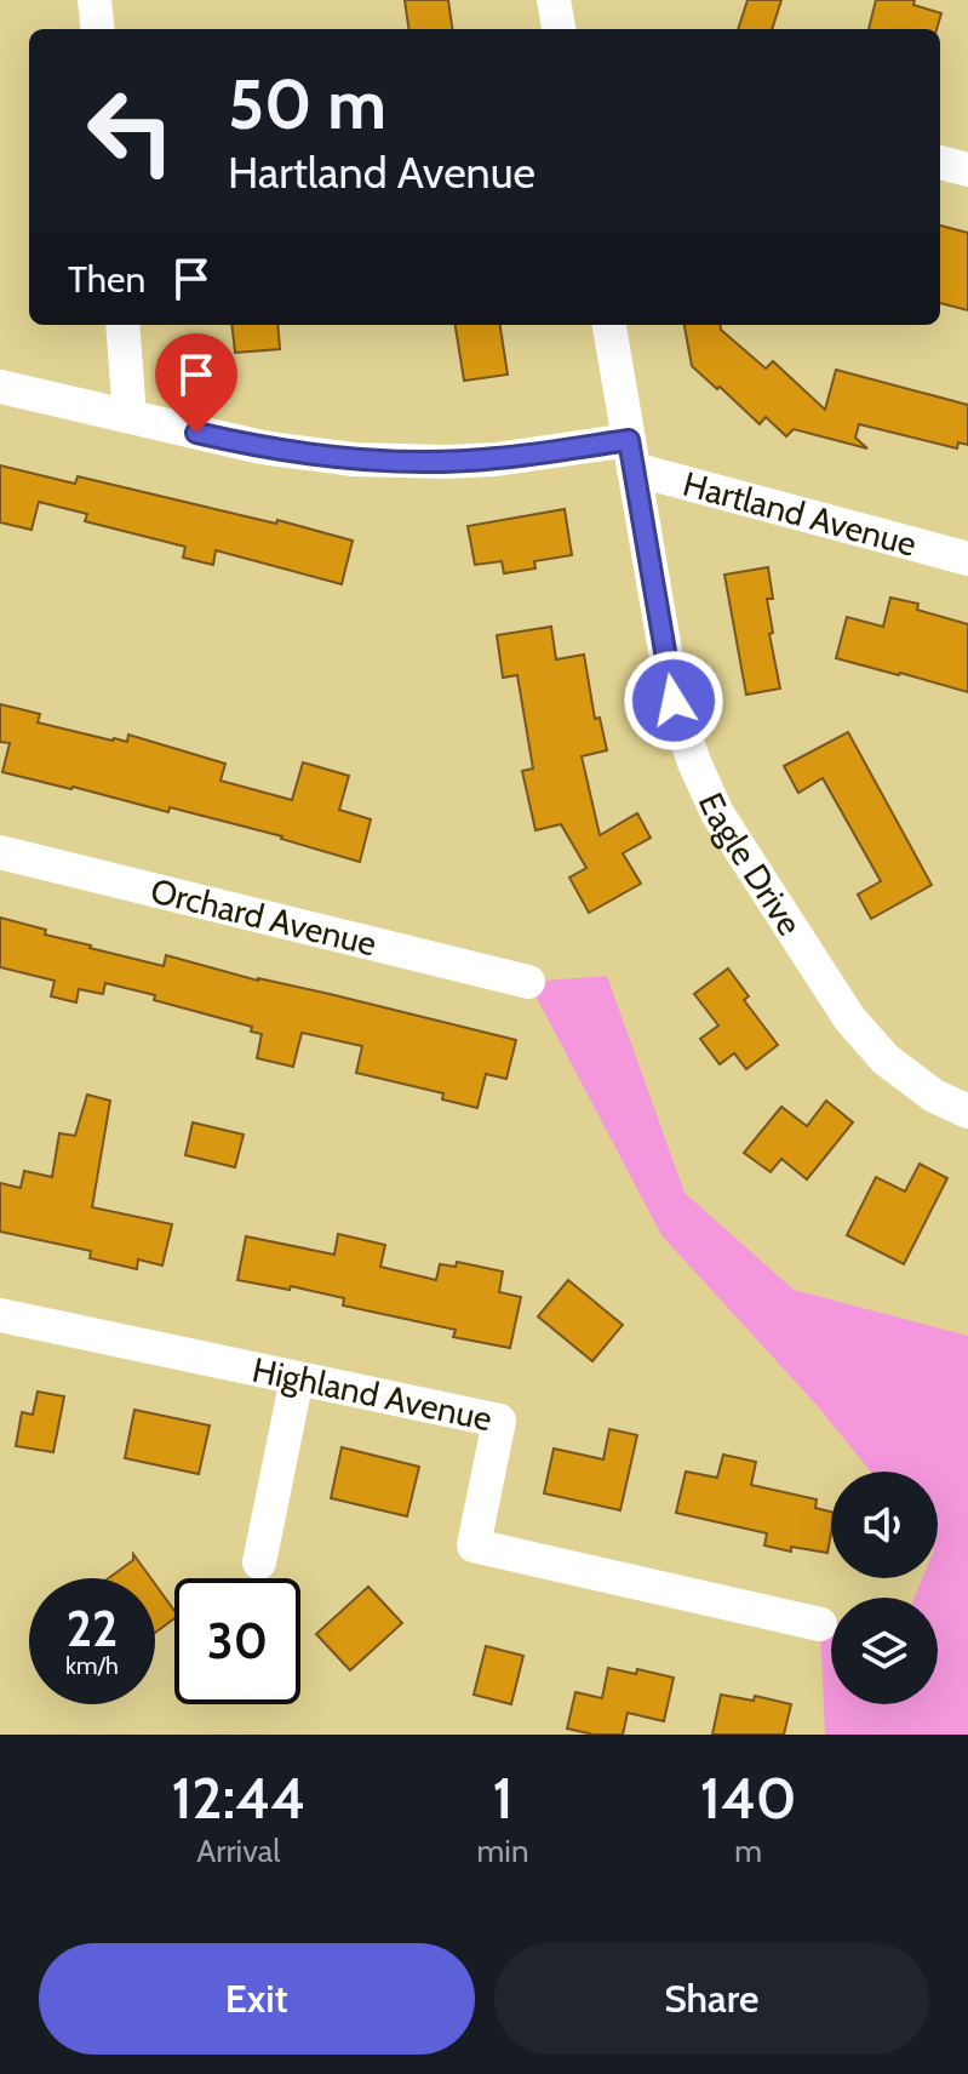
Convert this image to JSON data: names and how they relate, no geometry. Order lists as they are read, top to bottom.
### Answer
{
  "streets": {
    "street": [
      "Hartland Avenue",
      "Eagle Drive",
      "Orchard Avenue",
      "Highland Avenue"
    ]
  },
  "crossings": [
    ["Hartland Avenue", "Eagle Drive"]
  ],
  "page": {
    "turn": ["50 m", "Hartland Avenue"],
    "then": "Then",
    "speed": "22 km/h",
    "limit": "30",
    "eta": [
      "12:44",
      "Arrival",
      "1",
      "min",
      "140",
      "m"
    ],
    "buttons": ["Exit", "Share"]
  }
}
